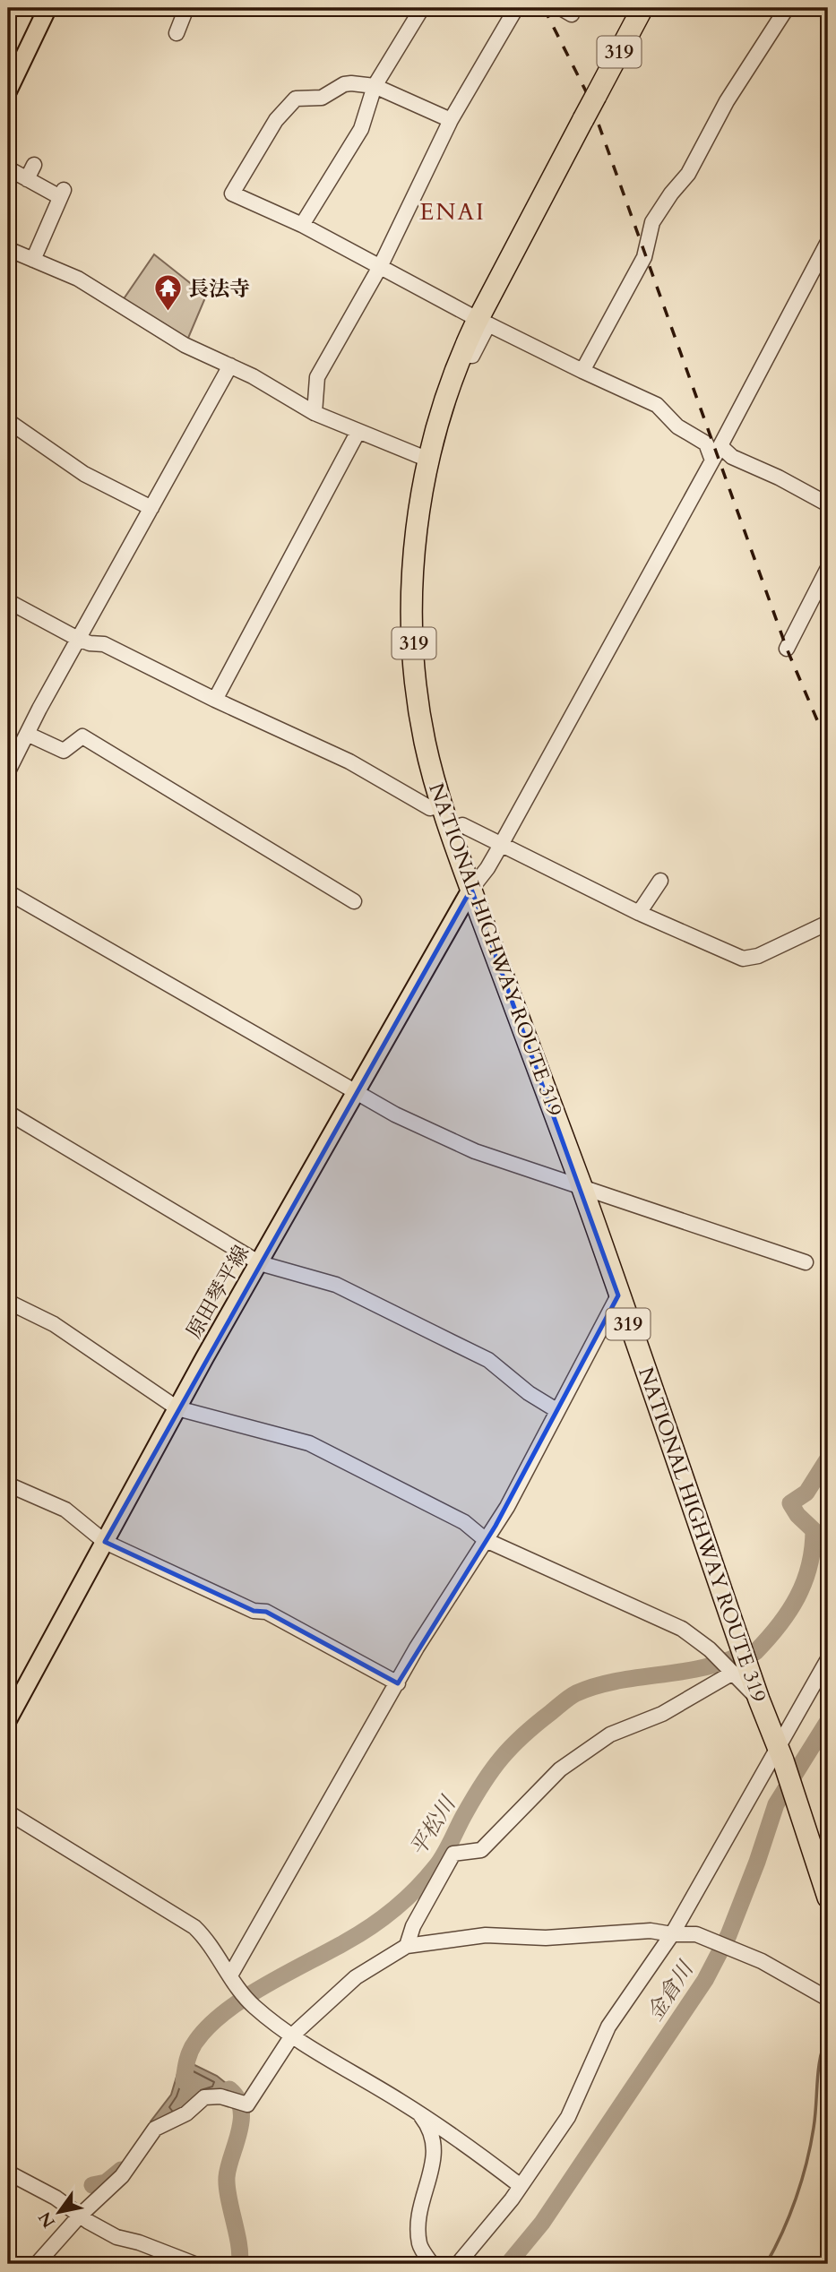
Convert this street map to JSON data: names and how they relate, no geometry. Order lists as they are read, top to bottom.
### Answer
{
  "streets": {
    "highway": ["319", "NATIONAL HIGHWAY ROUTE 319"],
    "main road": ["原田琴平線"]
  },
  "crossings": [
    ["NATIONAL HIGHWAY ROUTE 319", "原田琴平線"]
  ],
  "districts": ["ENAI"],
  "water": ["平松川", "金倉川"],
  "places": {
    "temple": ["長法寺"]
  },
  "north": "bottom left"
}
